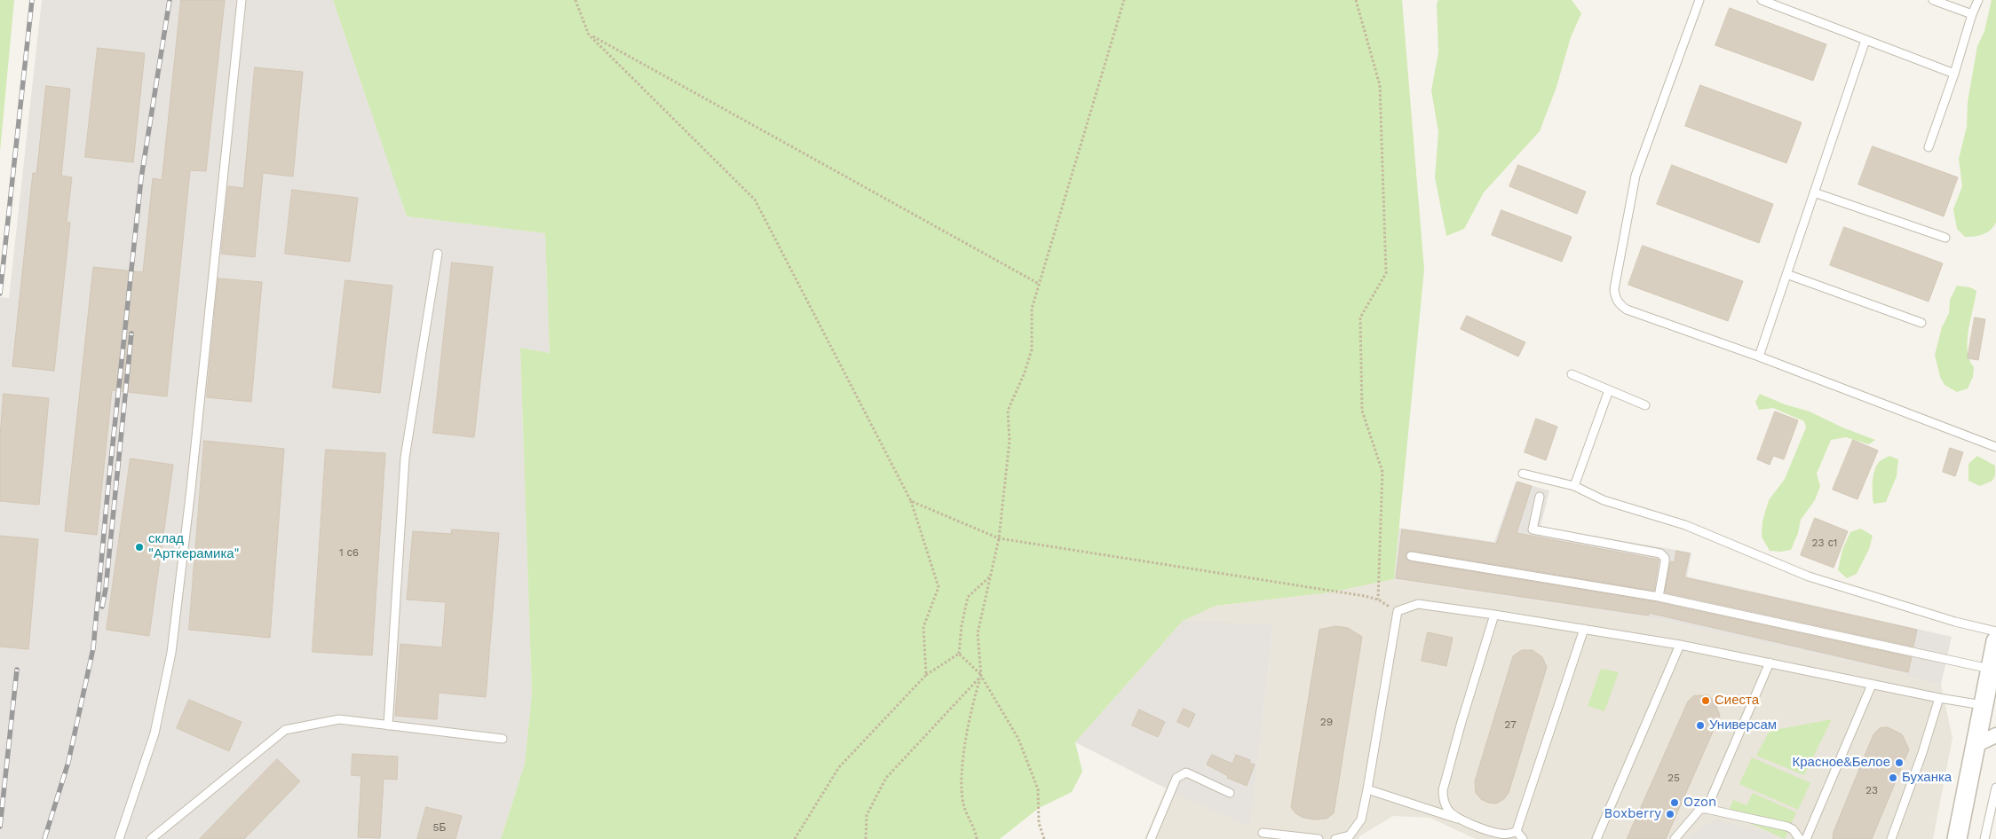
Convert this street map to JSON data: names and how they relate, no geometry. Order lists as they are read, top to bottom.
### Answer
{
  "places": [
    "склад \"Арткерамика\"",
    "Сиеста",
    "Универсам",
    "Красное&Белое",
    "Буханка",
    "Ozon",
    "Boxberry"
  ],
  "house_numbers": [
    "23 с1",
    "1 с6",
    "29",
    "27",
    "25",
    "23",
    "5Б"
  ]
}
